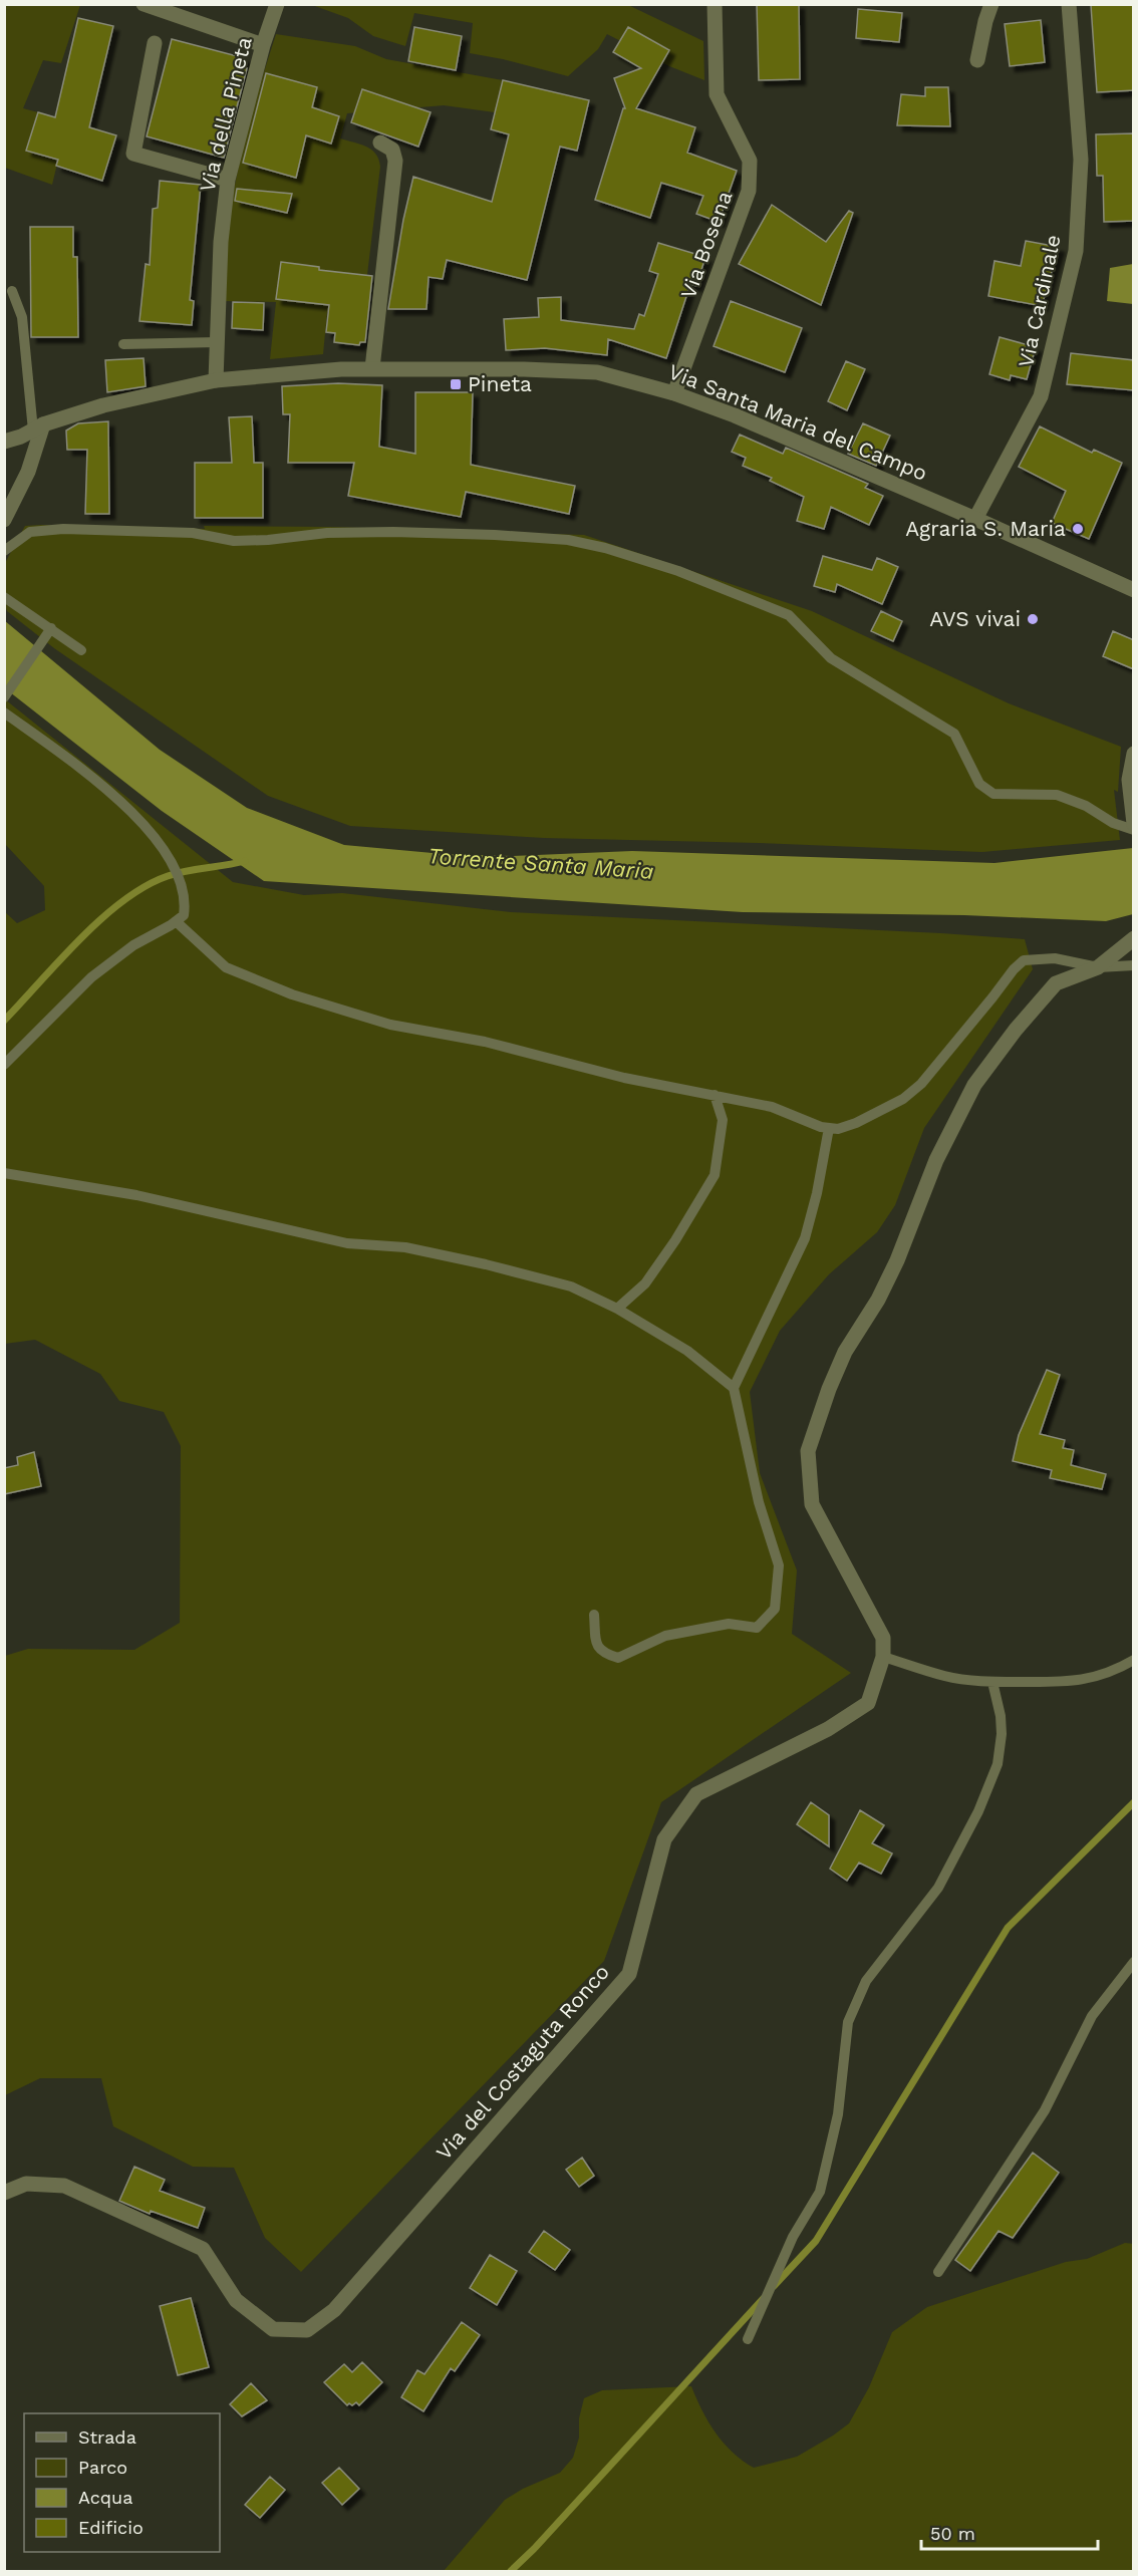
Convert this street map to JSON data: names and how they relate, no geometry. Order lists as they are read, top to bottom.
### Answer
{
  "streets": {
    "street": [
      "Via della Pineta",
      "Via Bosena",
      "Via Cardinale",
      "Via Santa Maria del Campo",
      "Via del Costaguta Ronco"
    ]
  },
  "crossings": [
    ["Via della Pineta", "Via Santa Maria del Campo"],
    ["Via Bosena", "Via Santa Maria del Campo"],
    ["Via Cardinale", "Via Santa Maria del Campo"]
  ],
  "water": ["Torrente Santa Maria"],
  "places": {
    "transit": ["Pineta"],
    "other": ["Agraria S. Maria", "AVS vivai"]
  },
  "legend": [
    "Strada",
    "Parco",
    "Acqua",
    "Edificio"
  ],
  "scale_bar": "50 m"
}
